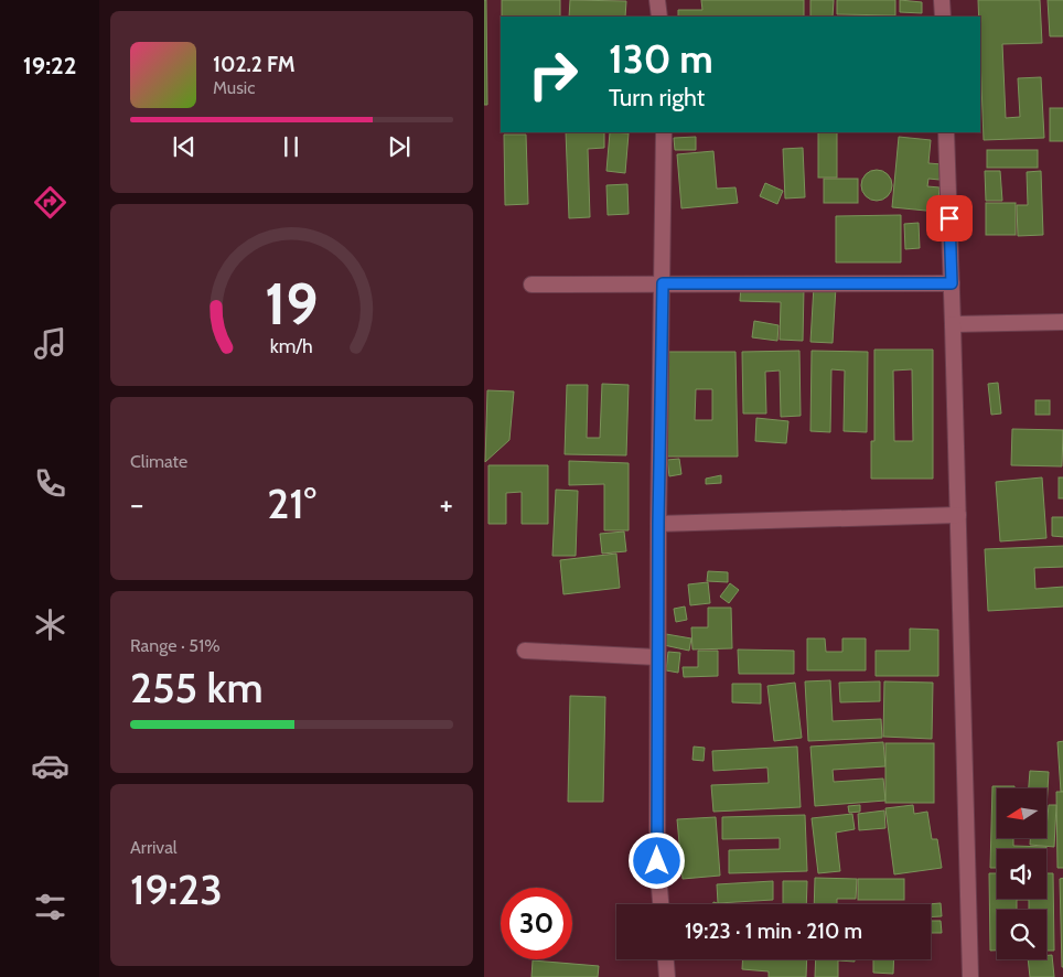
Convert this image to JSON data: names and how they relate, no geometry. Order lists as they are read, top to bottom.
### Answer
{
  "north": "left",
  "page": {
    "tabs": "19:22",
    "turn": ["130 m", "Turn right"],
    "song": ["102.2 FM", "Music"],
    "tile": [
      "Climate",
      ["Range · 51%", "255 km"],
      ["Arrival", "19:23"]
    ],
    "heat": ["−", "21°", "+"],
    "limit": "30",
    "trip": "19:23 · 1 min · 210 m",
    "gauge": ["19", "km/h"]
  }
}
